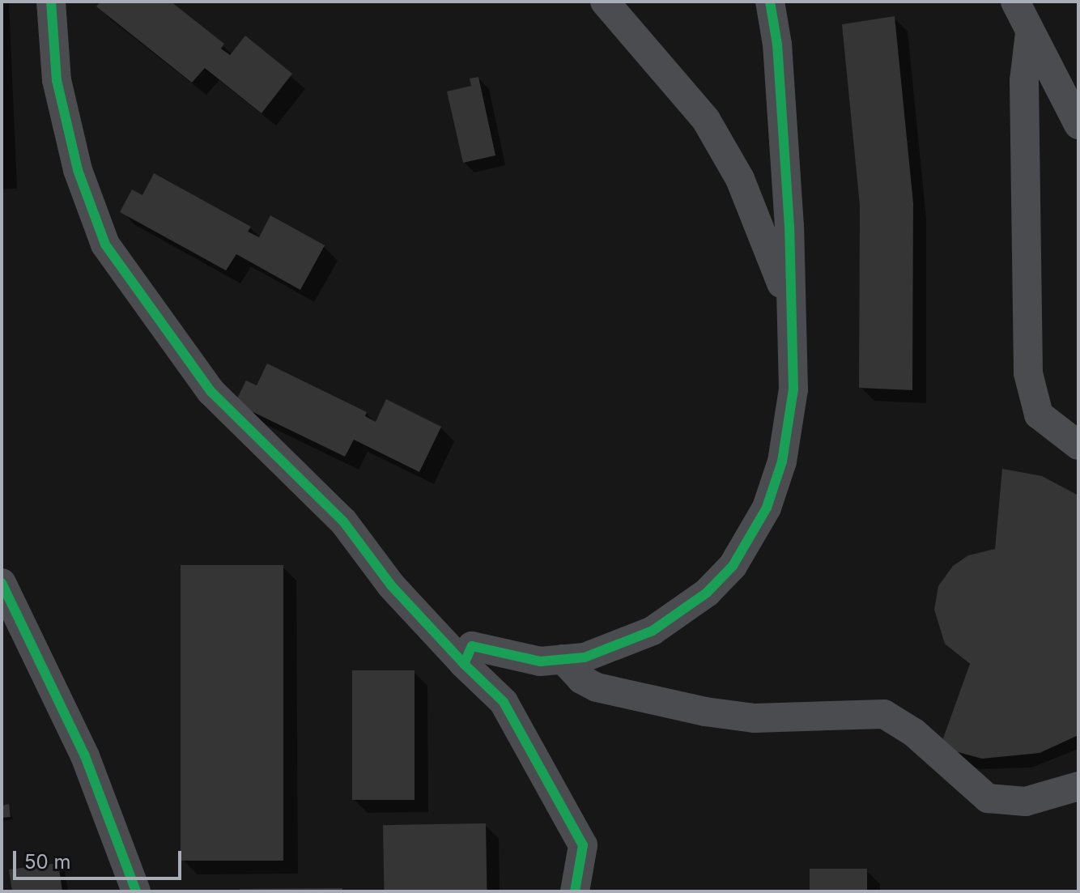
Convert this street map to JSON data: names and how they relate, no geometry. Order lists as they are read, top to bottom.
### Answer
{
  "scale_bar": "50 m"
}
